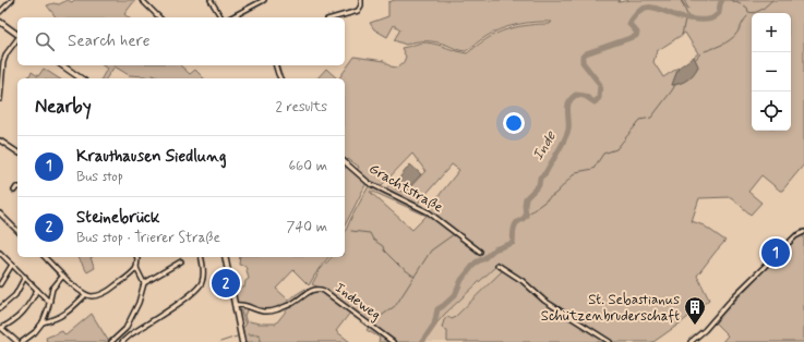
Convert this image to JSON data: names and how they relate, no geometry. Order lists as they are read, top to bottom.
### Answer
{
  "streets": {
    "street": ["Grachtstraße", "Indeweg"]
  },
  "water": ["Inde"],
  "places": {
    "building": ["St. Sebastianus Schützenbruderschaft"]
  },
  "page": {
    "map_buttons": ["+", "−"],
    "search": "Search here",
    "heading": ["Nearby", "2 results"],
    "list": [
      {
        "mark": "1",
        "name": "Krauthausen Siedlung",
        "note": "Bus stop",
        "value": "660 m"
      },
      {
        "mark": "2",
        "name": "Steinebrück",
        "note": "Bus stop · Trierer Straße",
        "value": "740 m"
      }
    ],
    "pins": ["1", "2"]
  }
}
